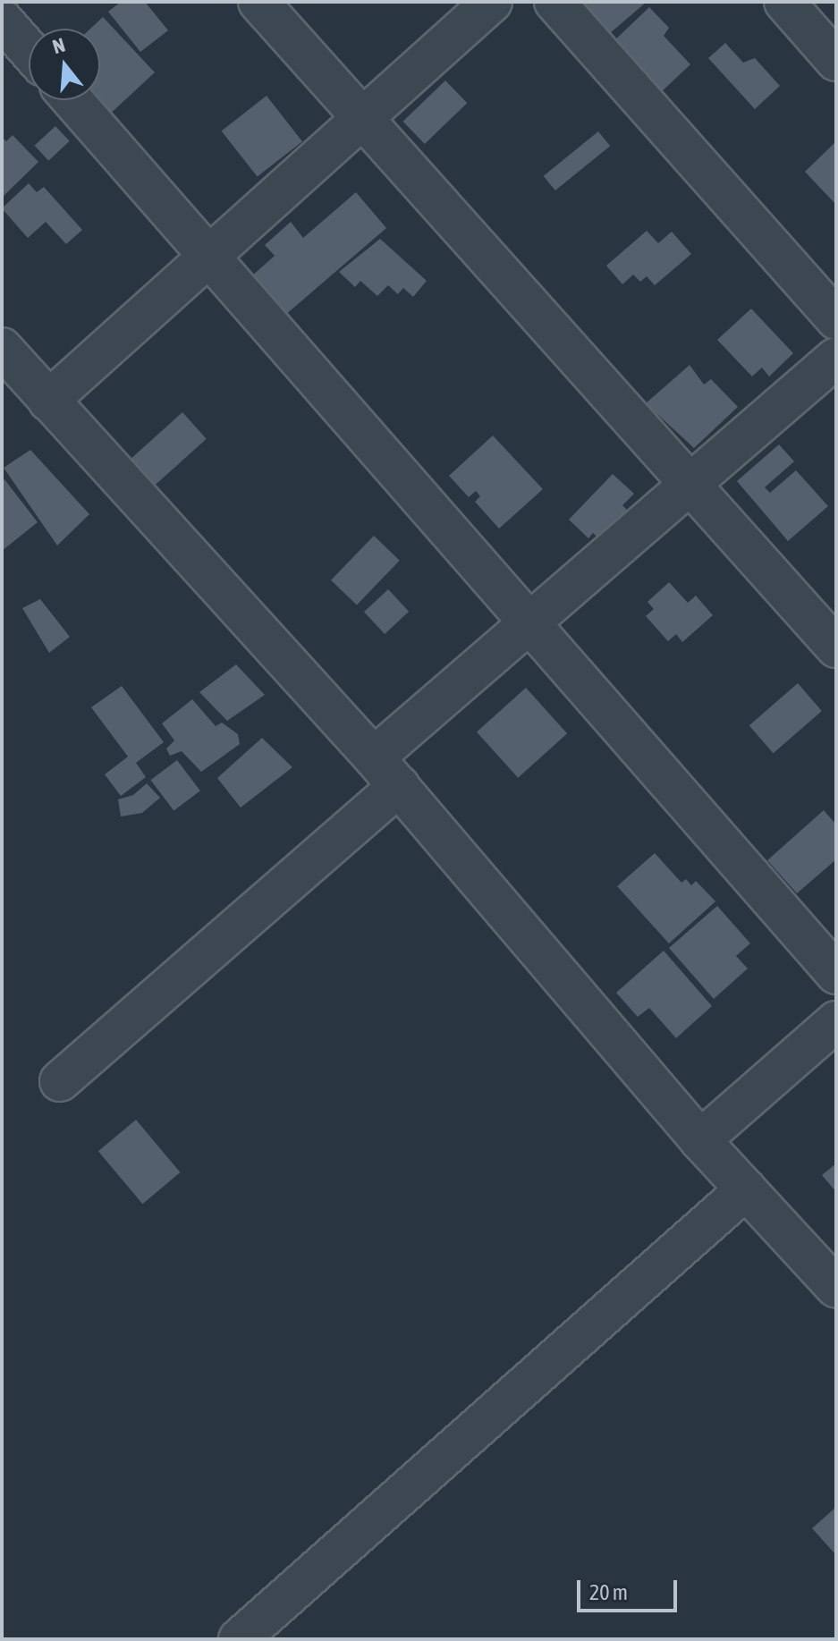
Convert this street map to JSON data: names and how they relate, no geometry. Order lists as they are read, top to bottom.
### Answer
{
  "scale_bar": "20 m",
  "north": "top"
}
